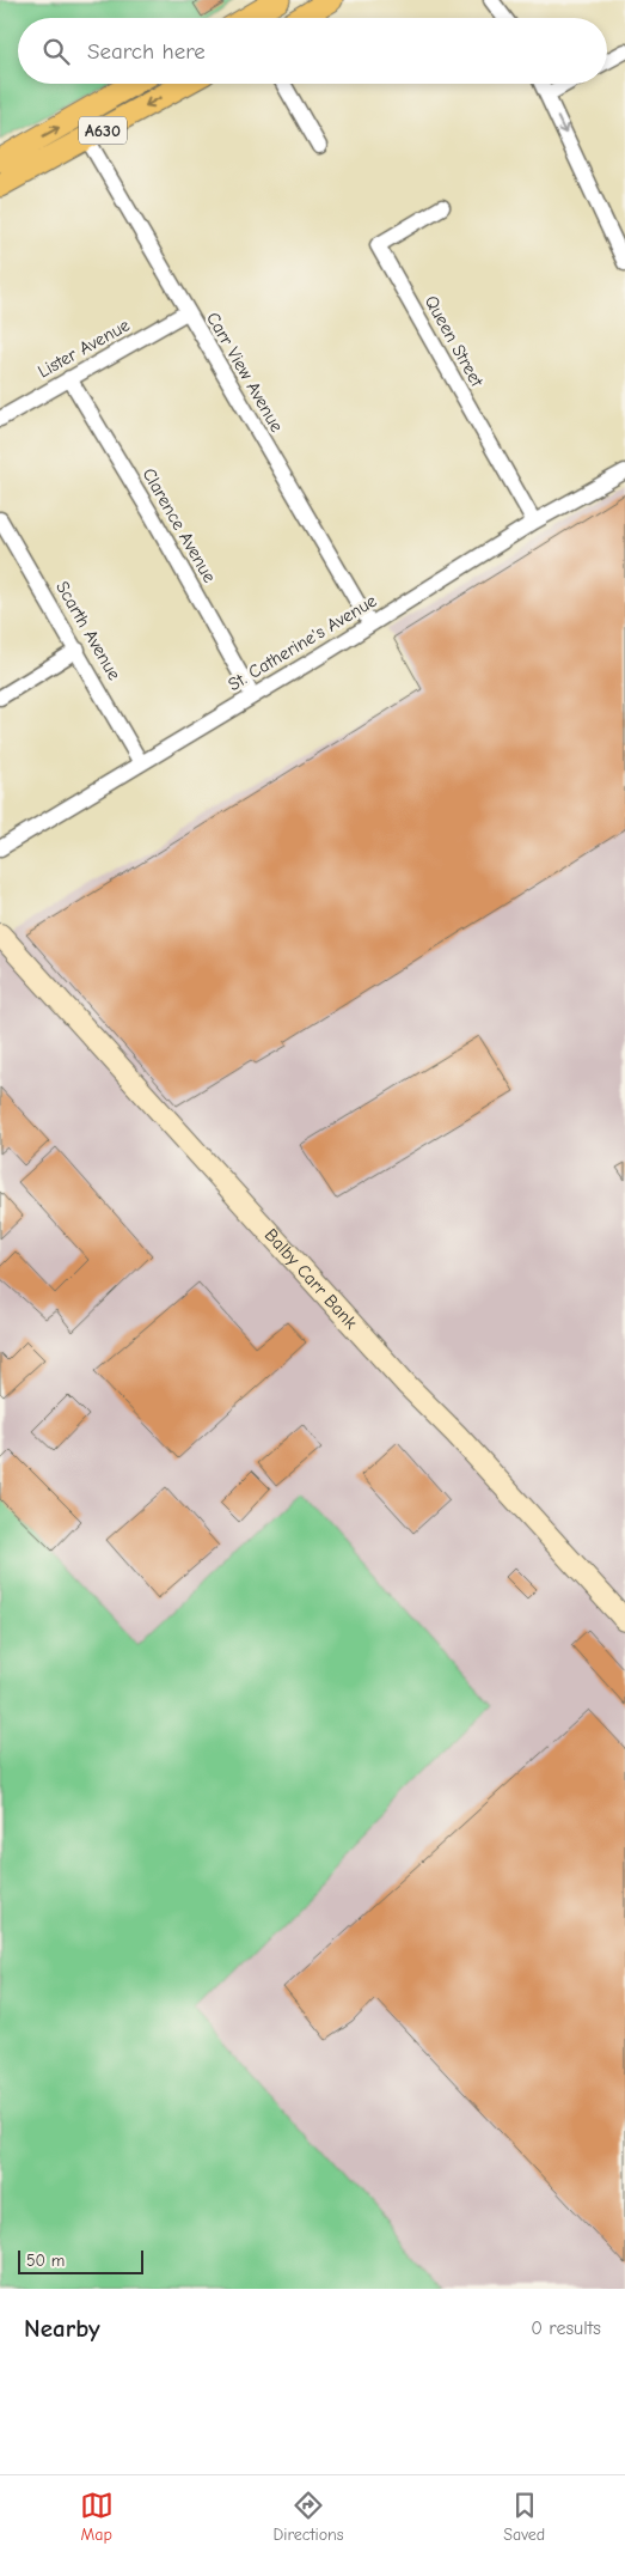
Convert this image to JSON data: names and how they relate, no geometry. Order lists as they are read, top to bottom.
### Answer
{
  "streets": {
    "main road": ["A630"],
    "street": [
      "Queen Street",
      "Lister Avenue",
      "Carr View Avenue",
      "Clarence Avenue",
      "Scarth Avenue",
      "St. Catherine's Avenue",
      "Balby Carr Bank"
    ]
  },
  "crossings": [
    ["A630", "Carr View Avenue"],
    ["Queen Street", "St. Catherine's Avenue"],
    ["Lister Avenue", "Carr View Avenue"],
    ["Lister Avenue", "Clarence Avenue"],
    ["Carr View Avenue", "St. Catherine's Avenue"],
    ["Clarence Avenue", "St. Catherine's Avenue"],
    ["Scarth Avenue", "St. Catherine's Avenue"]
  ],
  "scale_bar": "50 m",
  "page": {
    "search": "Search here",
    "scale": "50 m",
    "heading": ["Nearby", "0 results"],
    "nav": ["Map", "Directions", "Saved"]
  }
}
